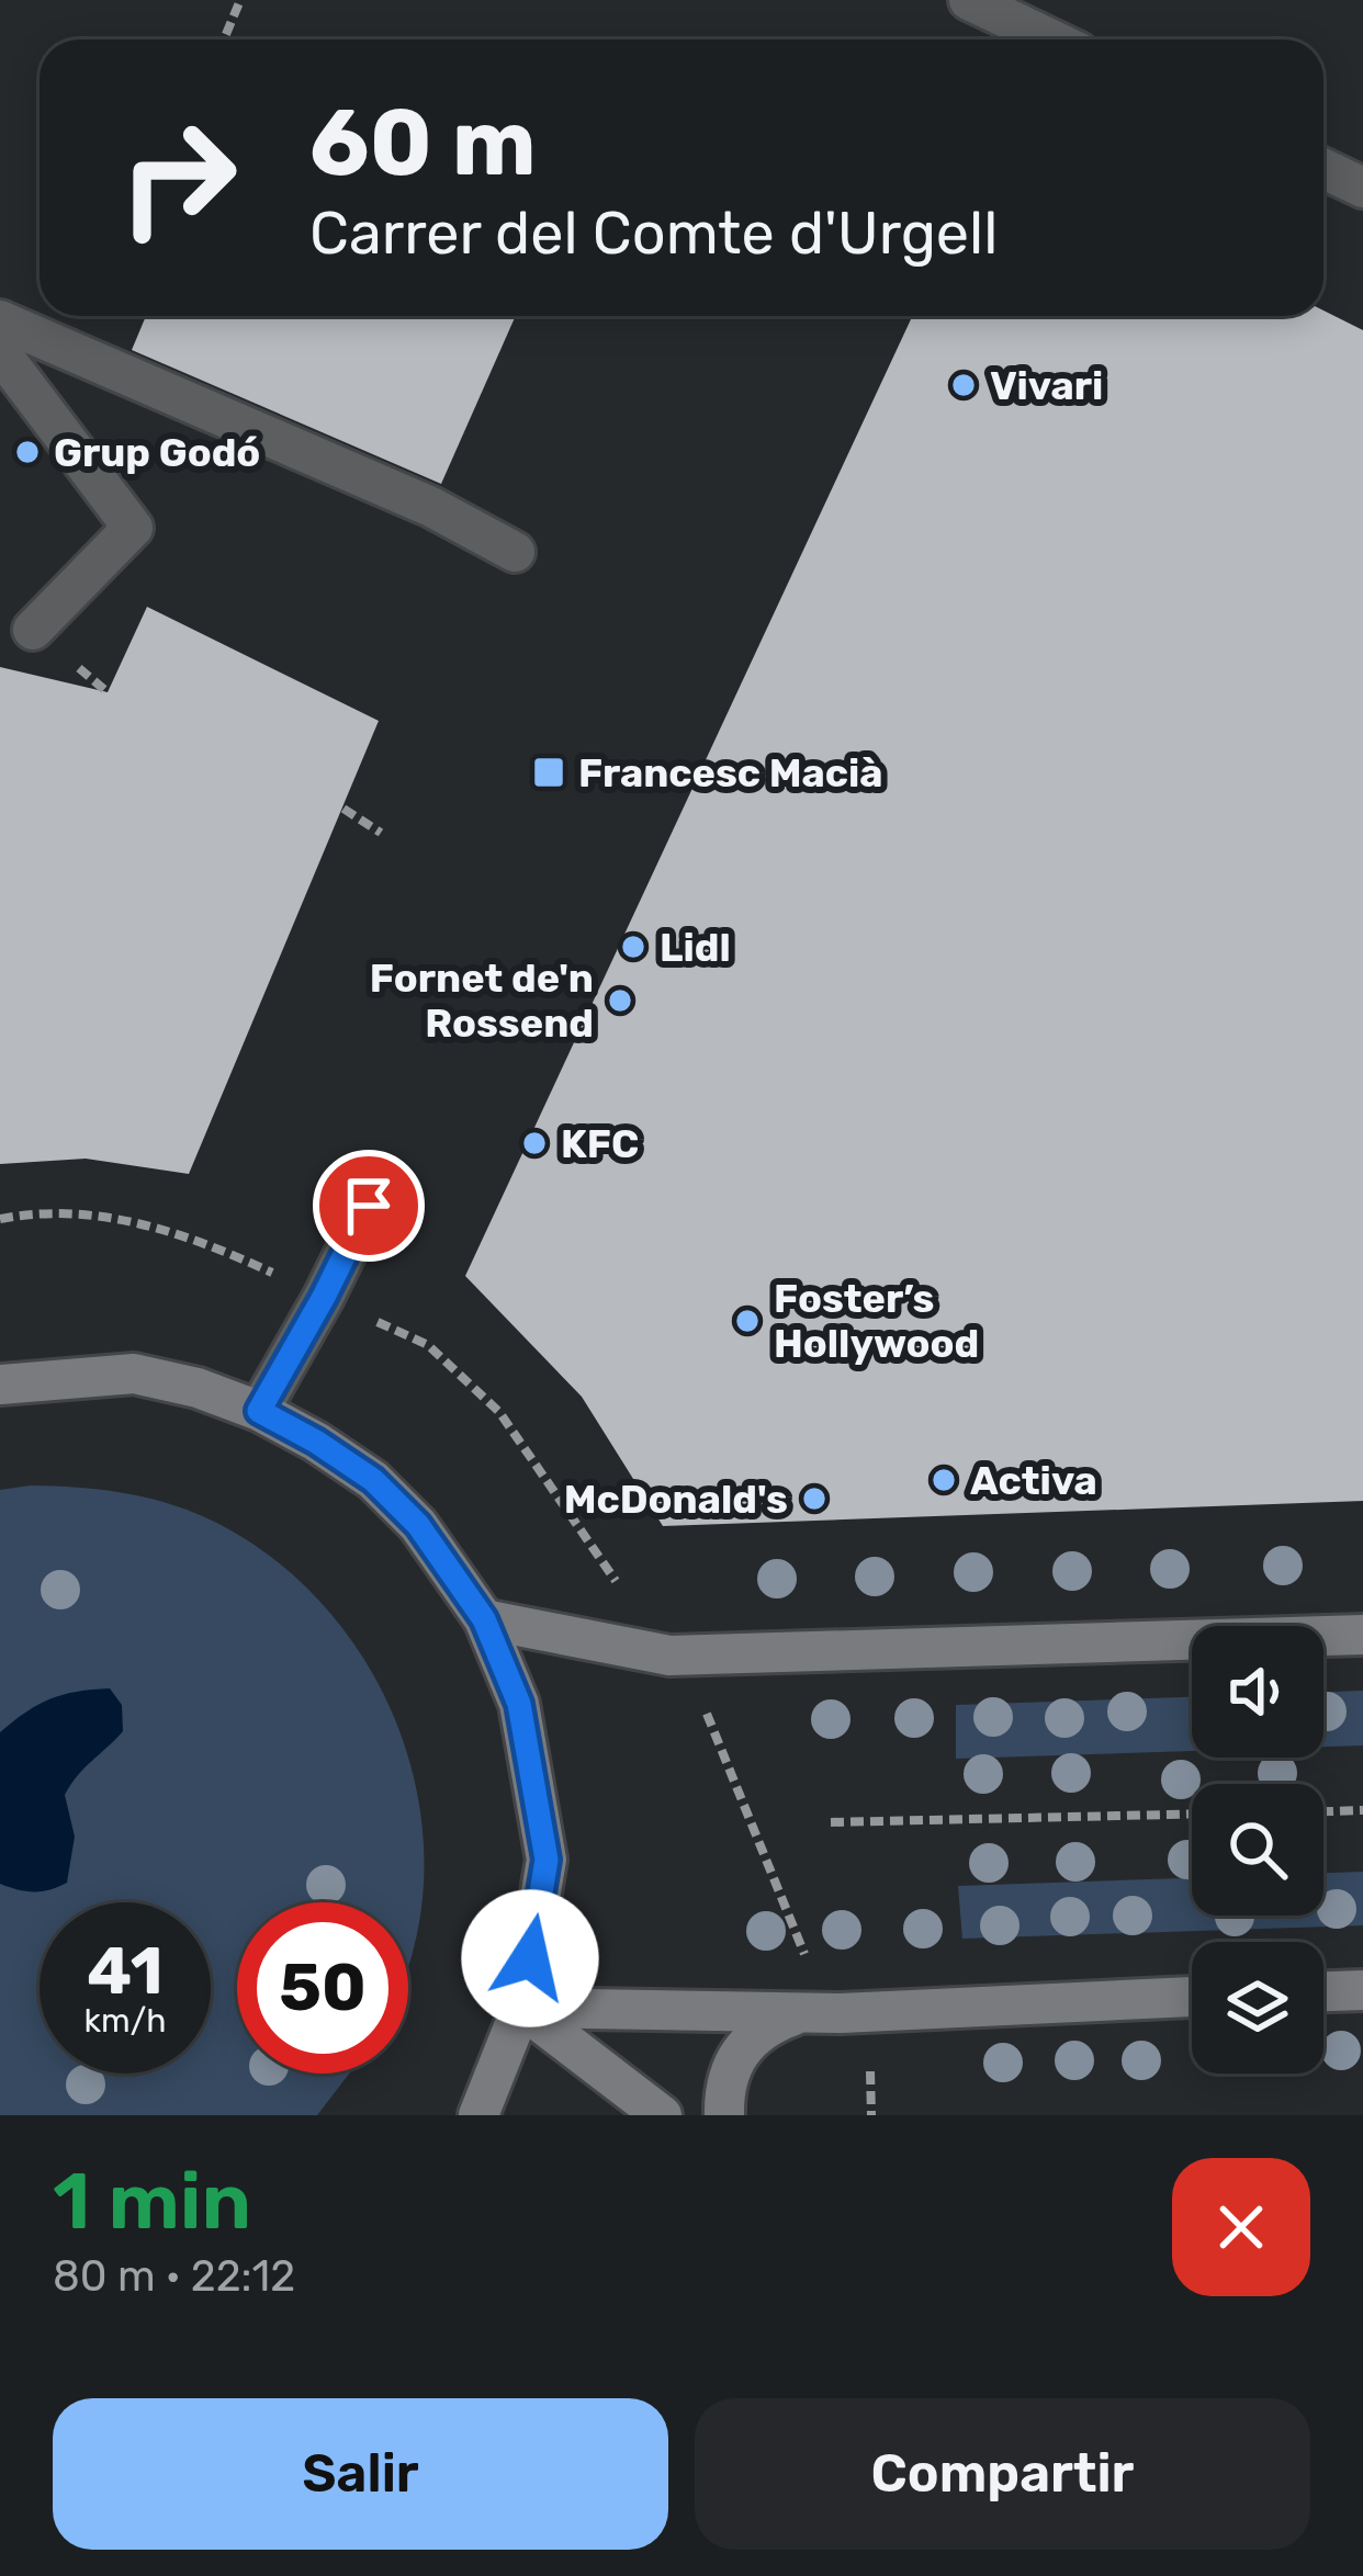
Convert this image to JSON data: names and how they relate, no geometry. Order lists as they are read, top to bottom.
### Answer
{
  "places": {
    "other": [
      "Vivari",
      "Grup Godó",
      "Lidl",
      "Fornet de'n Rossend",
      "KFC",
      "Foster’s Hollywood",
      "Activa",
      "McDonald's"
    ],
    "transit": ["Francesc Macià"]
  },
  "page": {
    "turn": ["60 m", "Carrer del Comte d'Urgell"],
    "speed": "41 km/h",
    "limit": "50",
    "heading": ["1 min", "80 m · 22:12"],
    "buttons": ["Salir", "Compartir"]
  }
}
